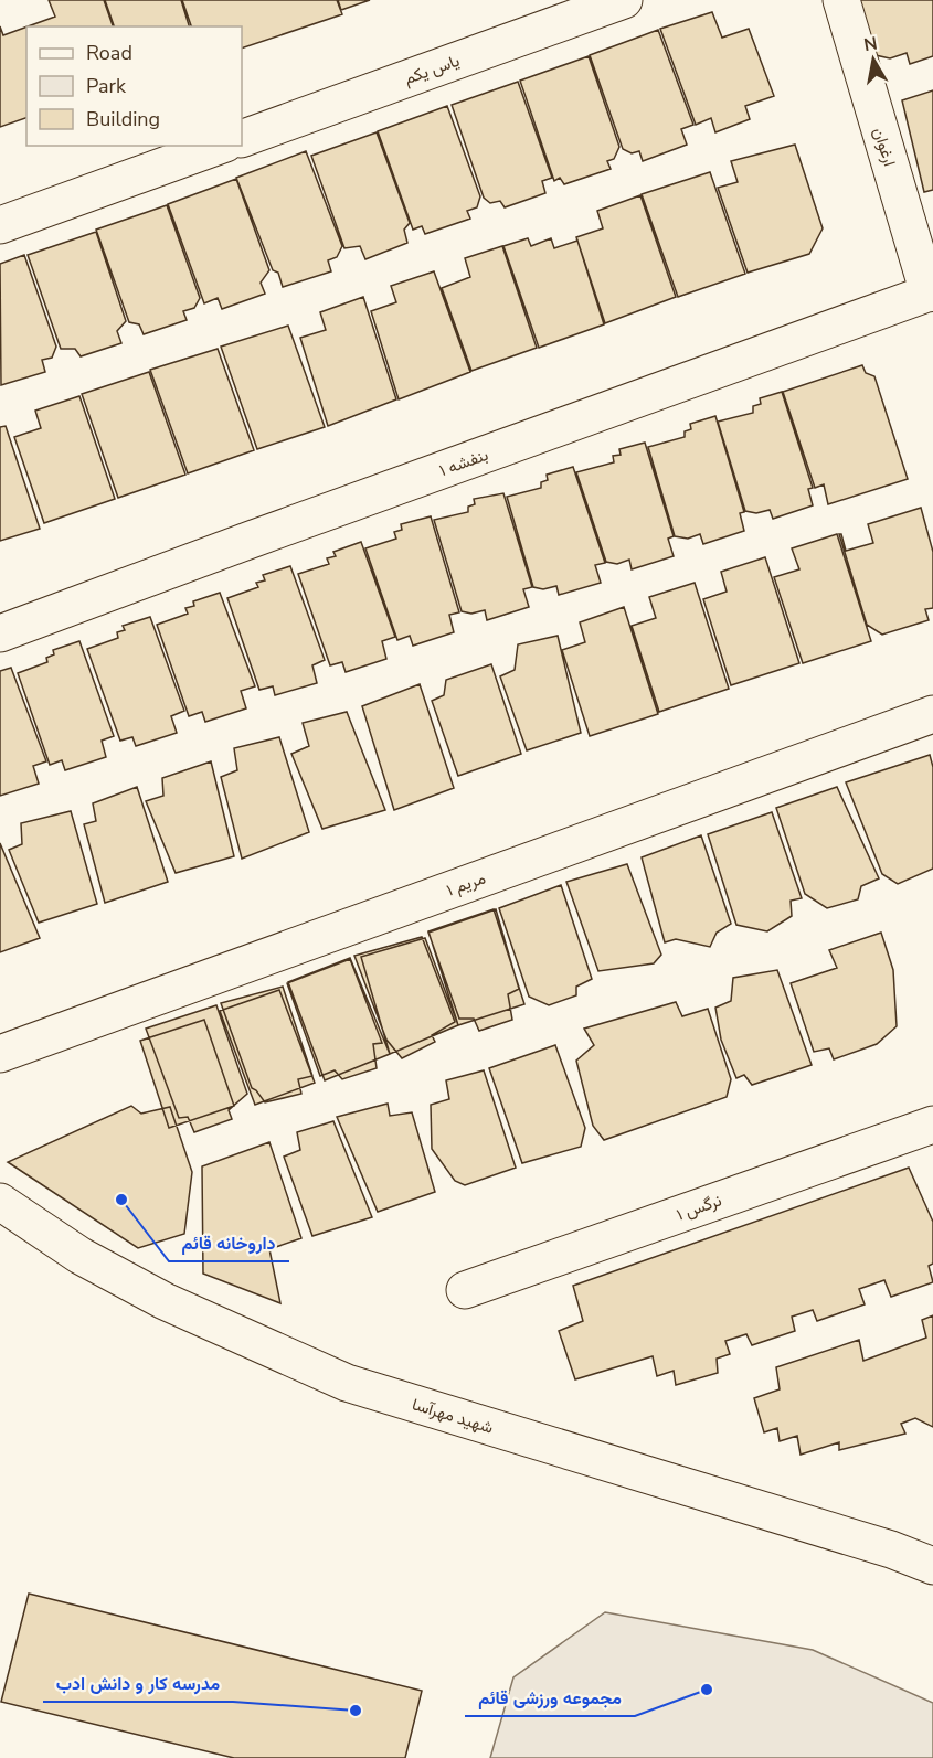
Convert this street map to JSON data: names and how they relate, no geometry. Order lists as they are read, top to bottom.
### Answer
{
  "streets": {
    "street": [
      "یاس یکم",
      "ارغوان",
      "بنفشه ۱",
      "مریم ۱",
      "نرگس ۱",
      "شهید مهرآسا"
    ]
  },
  "crossings": [
    ["ارغوان", "بنفشه ۱"]
  ],
  "places": ["داروخانه قائم", "مجموعه ورزشی قائم", "مدرسه کار و دانش ادب"],
  "legend": ["Road", "Park", "Building"],
  "north": "top"
}
